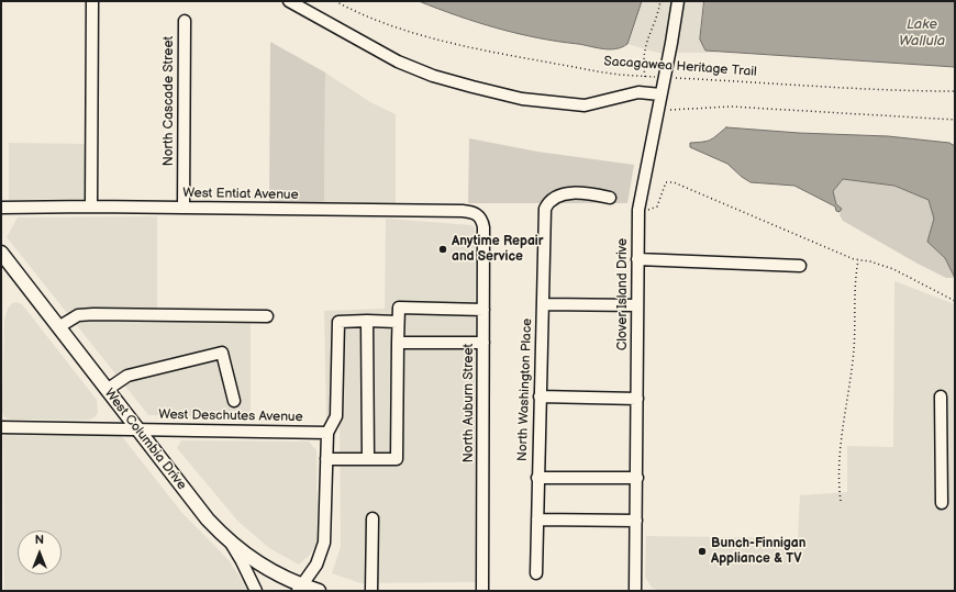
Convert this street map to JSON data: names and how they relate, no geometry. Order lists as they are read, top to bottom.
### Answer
{
  "streets": {
    "main road": ["West Columbia Drive"],
    "street": [
      "North Cascade Street",
      "West Entiat Avenue",
      "Clover Island Drive",
      "North Washington Place",
      "North Auburn Street",
      "West Deschutes Avenue"
    ],
    "path": ["Sacagawea Heritage Trail"]
  },
  "crossings": [
    ["Sacagawea Heritage Trail", "Clover Island Drive"],
    ["North Cascade Street", "West Entiat Avenue"],
    ["West Entiat Avenue", "North Auburn Street"],
    ["West Deschutes Avenue", "West Columbia Drive"]
  ],
  "water": ["Lake Wallula"],
  "places": ["Anytime Repair and Service", "Bunch-Finnigan Appliance & TV"],
  "north": "top"
}
